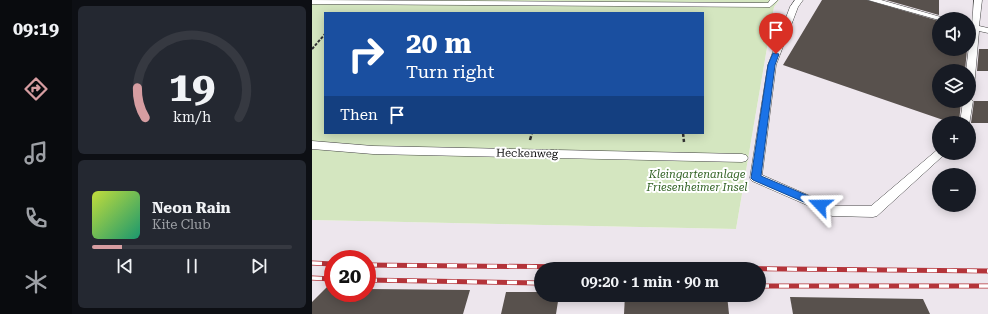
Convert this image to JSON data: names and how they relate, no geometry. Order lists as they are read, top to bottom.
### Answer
{
  "streets": {
    "lane": ["Heckenweg"]
  },
  "parks": ["Kleingartenanlage Friesenheimer Insel"],
  "page": {
    "tabs": "09:19",
    "map_buttons": ["+", "−"],
    "turn": ["20 m", "Turn right"],
    "then": "Then",
    "song": ["Neon Rain", "Kite Club"],
    "limit": "20",
    "trip": "09:20 · 1 min · 90 m",
    "gauge": ["19", "km/h"]
  }
}
